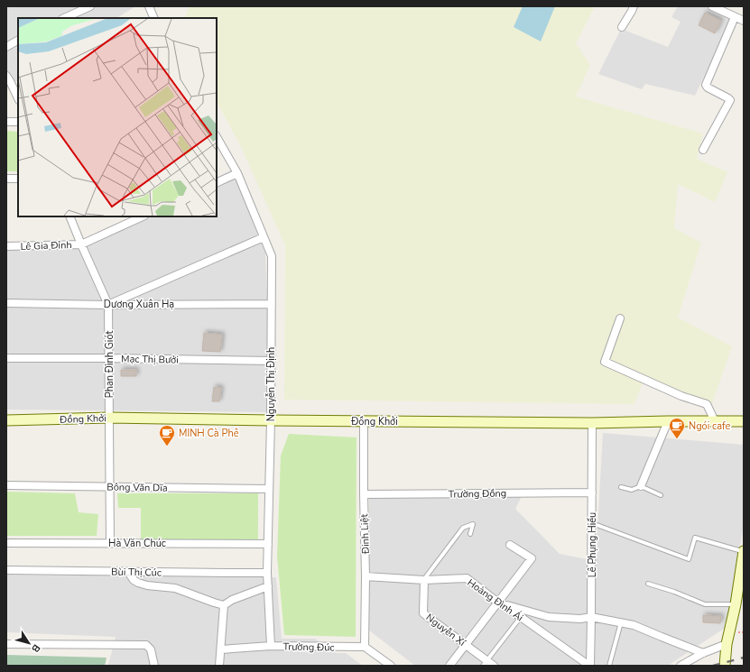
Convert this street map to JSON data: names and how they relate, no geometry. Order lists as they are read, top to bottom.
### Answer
{
  "streets": {
    "street": [
      "Lê Gia Đỉnh",
      "Dương Xuân Hạ",
      "Mạc Thị Bưởi",
      "Phan Đình Giót",
      "Nguyễn Thị Định",
      "Đồng Khởi",
      "Bông Văn Dĩa",
      "Trường Đồng",
      "Đinh Liệt",
      "Hà Văn Chúc",
      "Lê Phụng Hiểu",
      "Bùi Thị Cúc",
      "Hoàng Đình Ái",
      "Nguyễn Xí",
      "Trường Đúc"
    ]
  },
  "crossings": [
    ["Lê Gia Đỉnh", "Phan Đình Giót"],
    ["Dương Xuân Hạ", "Phan Đình Giót"],
    ["Dương Xuân Hạ", "Nguyễn Thị Định"],
    ["Mạc Thị Bưởi", "Phan Đình Giót"],
    ["Mạc Thị Bưởi", "Nguyễn Thị Định"],
    ["Phan Đình Giót", "Đồng Khởi"],
    ["Phan Đình Giót", "Bông Văn Dĩa"],
    ["Phan Đình Giót", "Hà Văn Chúc"],
    ["Nguyễn Thị Định", "Đồng Khởi"],
    ["Nguyễn Thị Định", "Bông Văn Dĩa"],
    ["Nguyễn Thị Định", "Hà Văn Chúc"],
    ["Nguyễn Thị Định", "Bùi Thị Cúc"],
    ["Nguyễn Thị Định", "Trường Đúc"],
    ["Đồng Khởi", "Đinh Liệt"],
    ["Đồng Khởi", "Lê Phụng Hiểu"],
    ["Trường Đồng", "Đinh Liệt"],
    ["Trường Đồng", "Lê Phụng Hiểu"],
    ["Đinh Liệt", "Hoàng Đình Ái"],
    ["Đinh Liệt", "Trường Đúc"],
    ["Lê Phụng Hiểu", "Hoàng Đình Ái"],
    ["Hoàng Đình Ái", "Nguyễn Xí"]
  ],
  "places": {
    "cafe": ["Ngói cafe", "MINH Cà Phê"]
  },
  "north": "bottom right"
}
